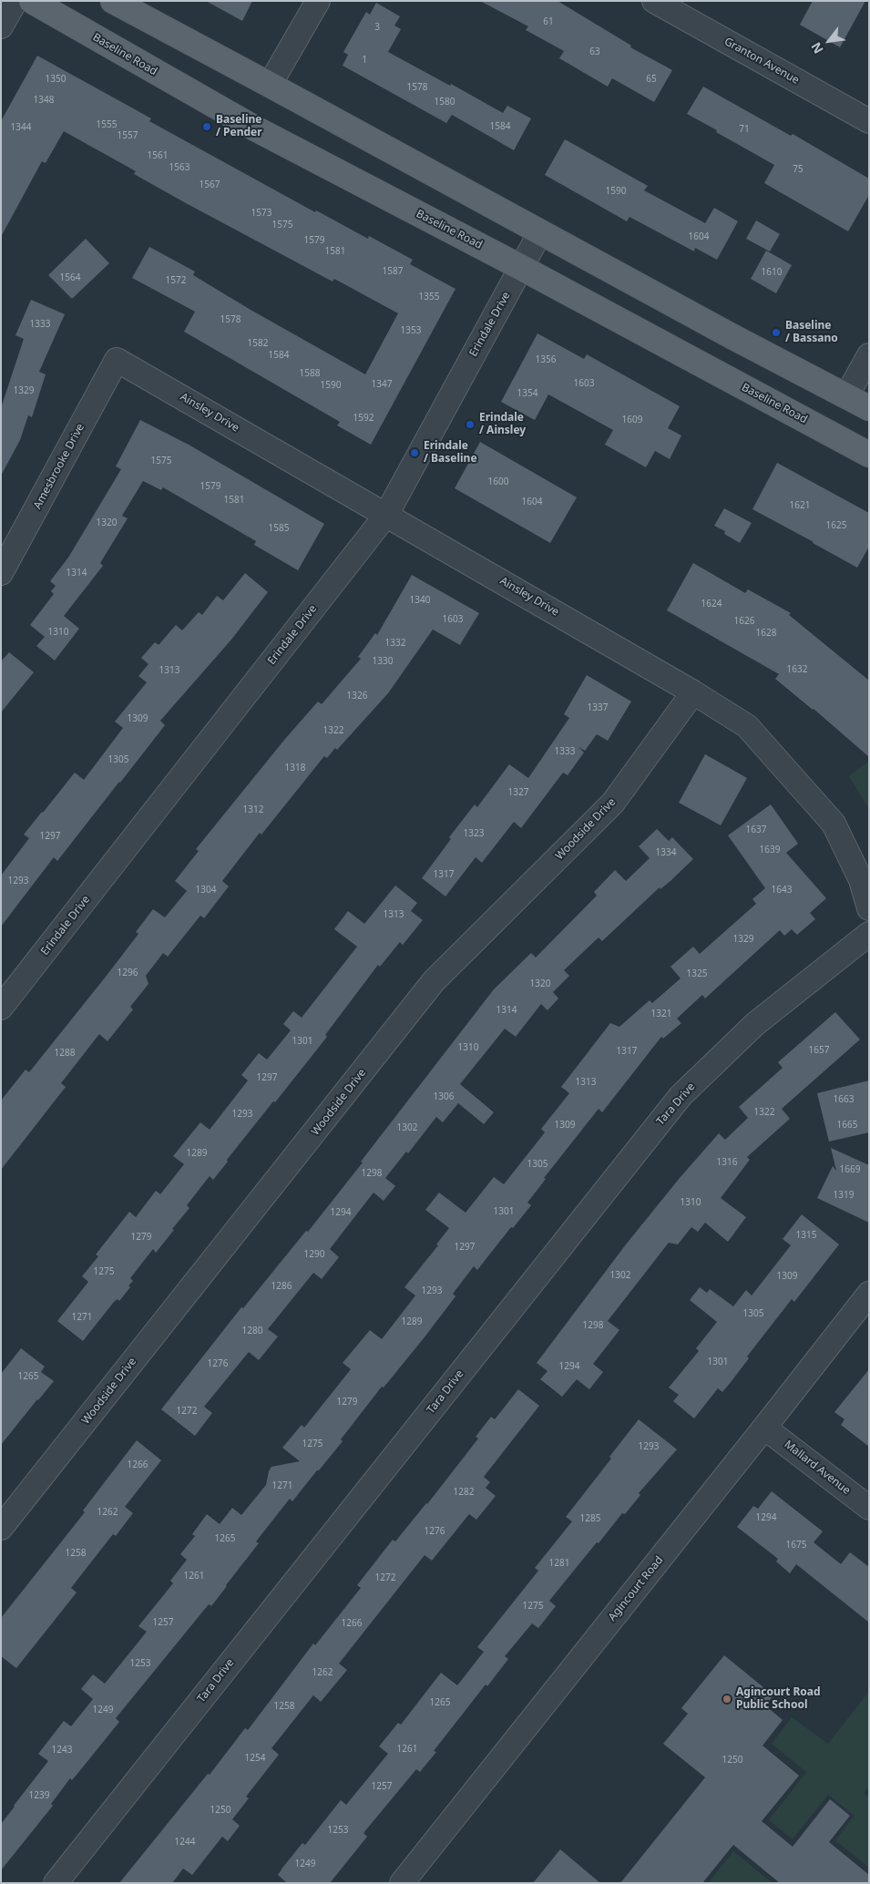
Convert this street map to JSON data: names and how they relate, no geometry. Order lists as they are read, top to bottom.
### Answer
{
  "streets": {
    "main road": ["Baseline Road"],
    "street": [
      "Granton Avenue",
      "Erindale Drive",
      "Ainsley Drive",
      "Amesbrooke Drive",
      "Woodside Drive",
      "Tara Drive",
      "Mallard Avenue",
      "Agincourt Road"
    ]
  },
  "crossings": [
    ["Baseline Road", "Erindale Drive"],
    ["Erindale Drive", "Ainsley Drive"],
    ["Ainsley Drive", "Amesbrooke Drive"],
    ["Ainsley Drive", "Woodside Drive"],
    ["Mallard Avenue", "Agincourt Road"]
  ],
  "places": [
    "Baseline / Pender",
    "Baseline / Bassano",
    "Erindale / Ainsley",
    "Erindale / Baseline",
    "Agincourt Road Public School"
  ],
  "house_numbers": [
    "61",
    "3",
    "63",
    "1",
    "1350",
    "65",
    "1578",
    "1348",
    "1580",
    "1555",
    "1584",
    "1344",
    "71",
    "1557",
    "1561",
    "1563",
    "75",
    "1567",
    "1590",
    "1573",
    "1575",
    "1604",
    "1579",
    "1581",
    "1587",
    "1610",
    "1564",
    "1572",
    "1355",
    "1578",
    "1333",
    "1353",
    "1582",
    "1584",
    "1356",
    "1588",
    "1603",
    "1347",
    "1590",
    "1329",
    "1354",
    "1592",
    "1609",
    "1575",
    "1600",
    "1579",
    "1581",
    "1604",
    "1621",
    "1320",
    "1625",
    "1585",
    "1314",
    "1340",
    "1624",
    "1603",
    "1626",
    "1310",
    "1628",
    "1332",
    "1330",
    "1632",
    "1313",
    "1326",
    "1337",
    "1309",
    "1322",
    "1333",
    "1305",
    "1318",
    "1327",
    "1312",
    "1637",
    "1323",
    "1297",
    "1639",
    "1334",
    "1317",
    "1293",
    "1304",
    "1643",
    "1313",
    "1329",
    "1296",
    "1325",
    "1320",
    "1314",
    "1321",
    "1301",
    "1310",
    "1657",
    "1317",
    "1288",
    "1297",
    "1313",
    "1306",
    "1663",
    "1322",
    "1293",
    "1309",
    "1665",
    "1302",
    "1289",
    "1316",
    "1305",
    "1669",
    "1298",
    "1319",
    "1310",
    "1301",
    "1294",
    "1315",
    "1279",
    "1297",
    "1290",
    "1275",
    "1302",
    "1309",
    "1286",
    "1293",
    "1305",
    "1271",
    "1289",
    "1298",
    "1280",
    "1301",
    "1276",
    "1294",
    "1265",
    "1279",
    "1272",
    "1275",
    "1293",
    "1266",
    "1271",
    "1282",
    "1262",
    "1294",
    "1285",
    "1276",
    "1265",
    "1675",
    "1258",
    "1281",
    "1261",
    "1272",
    "1275",
    "1257",
    "1266",
    "1253",
    "1262",
    "1265",
    "1258",
    "1249",
    "1261",
    "1243",
    "1254",
    "1250",
    "1257",
    "1239",
    "1250",
    "1253",
    "1244",
    "1249"
  ],
  "north": "bottom left"
}
